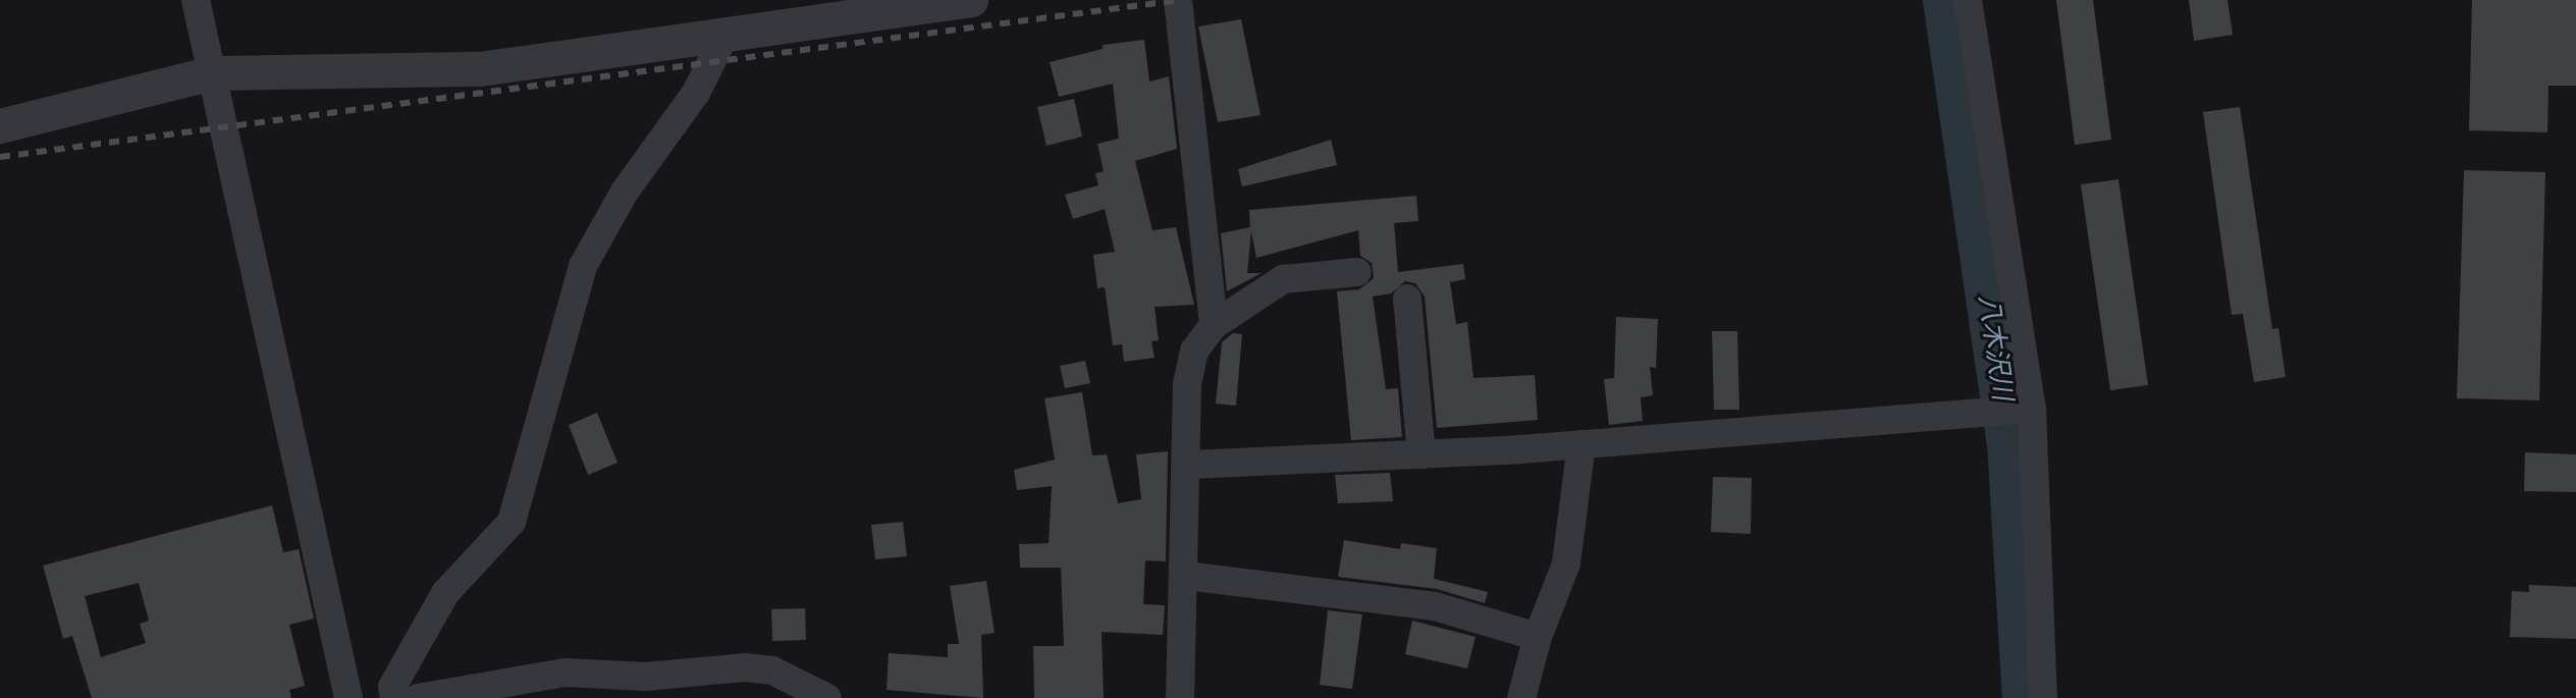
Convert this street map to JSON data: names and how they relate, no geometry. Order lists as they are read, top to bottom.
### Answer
{
  "water": ["八木沢川"]
}
